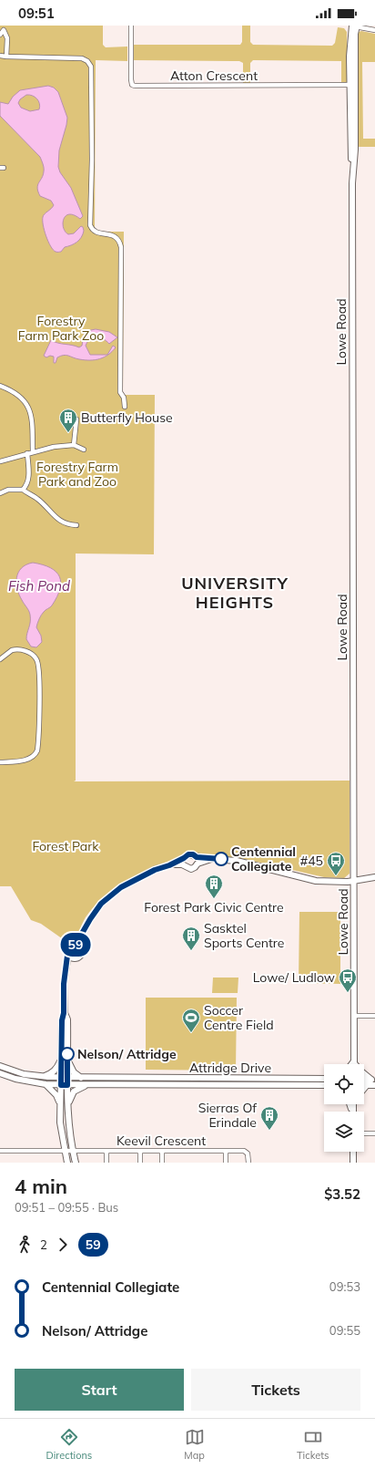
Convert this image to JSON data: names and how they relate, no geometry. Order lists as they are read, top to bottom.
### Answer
{
  "streets": {
    "street": [
      "Atton Crescent",
      "Lowe Road",
      "Attridge Drive",
      "Keevil Crescent"
    ]
  },
  "crossings": [
    ["Atton Crescent", "Lowe Road"]
  ],
  "districts": ["UNIVERSITY HEIGHTS"],
  "water": ["Fish Pond"],
  "parks": ["Forestry Farm Park Zoo", "Forestry Farm Park and Zoo", "Forest Park"],
  "places": {
    "building": [
      "Butterfly House",
      "Forest Park Civic Centre",
      "Sasktel Sports Centre",
      "Sierras Of Erindale"
    ],
    "other": ["Centennial Collegiate", "Nelson/ Attridge"],
    "bus stop": ["#45", "Lowe/ Ludlow"],
    "sports": ["Soccer Centre Field"]
  },
  "lines": ["bus line 59"],
  "page": {
    "status": "09:51",
    "on_map": "59",
    "heading": ["4 min", "09:51 – 09:55 · Bus", "$3.52"],
    "legs": ["2", "59"],
    "list": [
      {
        "name": "Centennial Collegiate",
        "value": "09:53"
      },
      {
        "name": "Nelson/ Attridge",
        "value": "09:55"
      }
    ],
    "buttons": ["Start", "Tickets"],
    "tabs": ["Directions", "Map", "Tickets"]
  }
}
